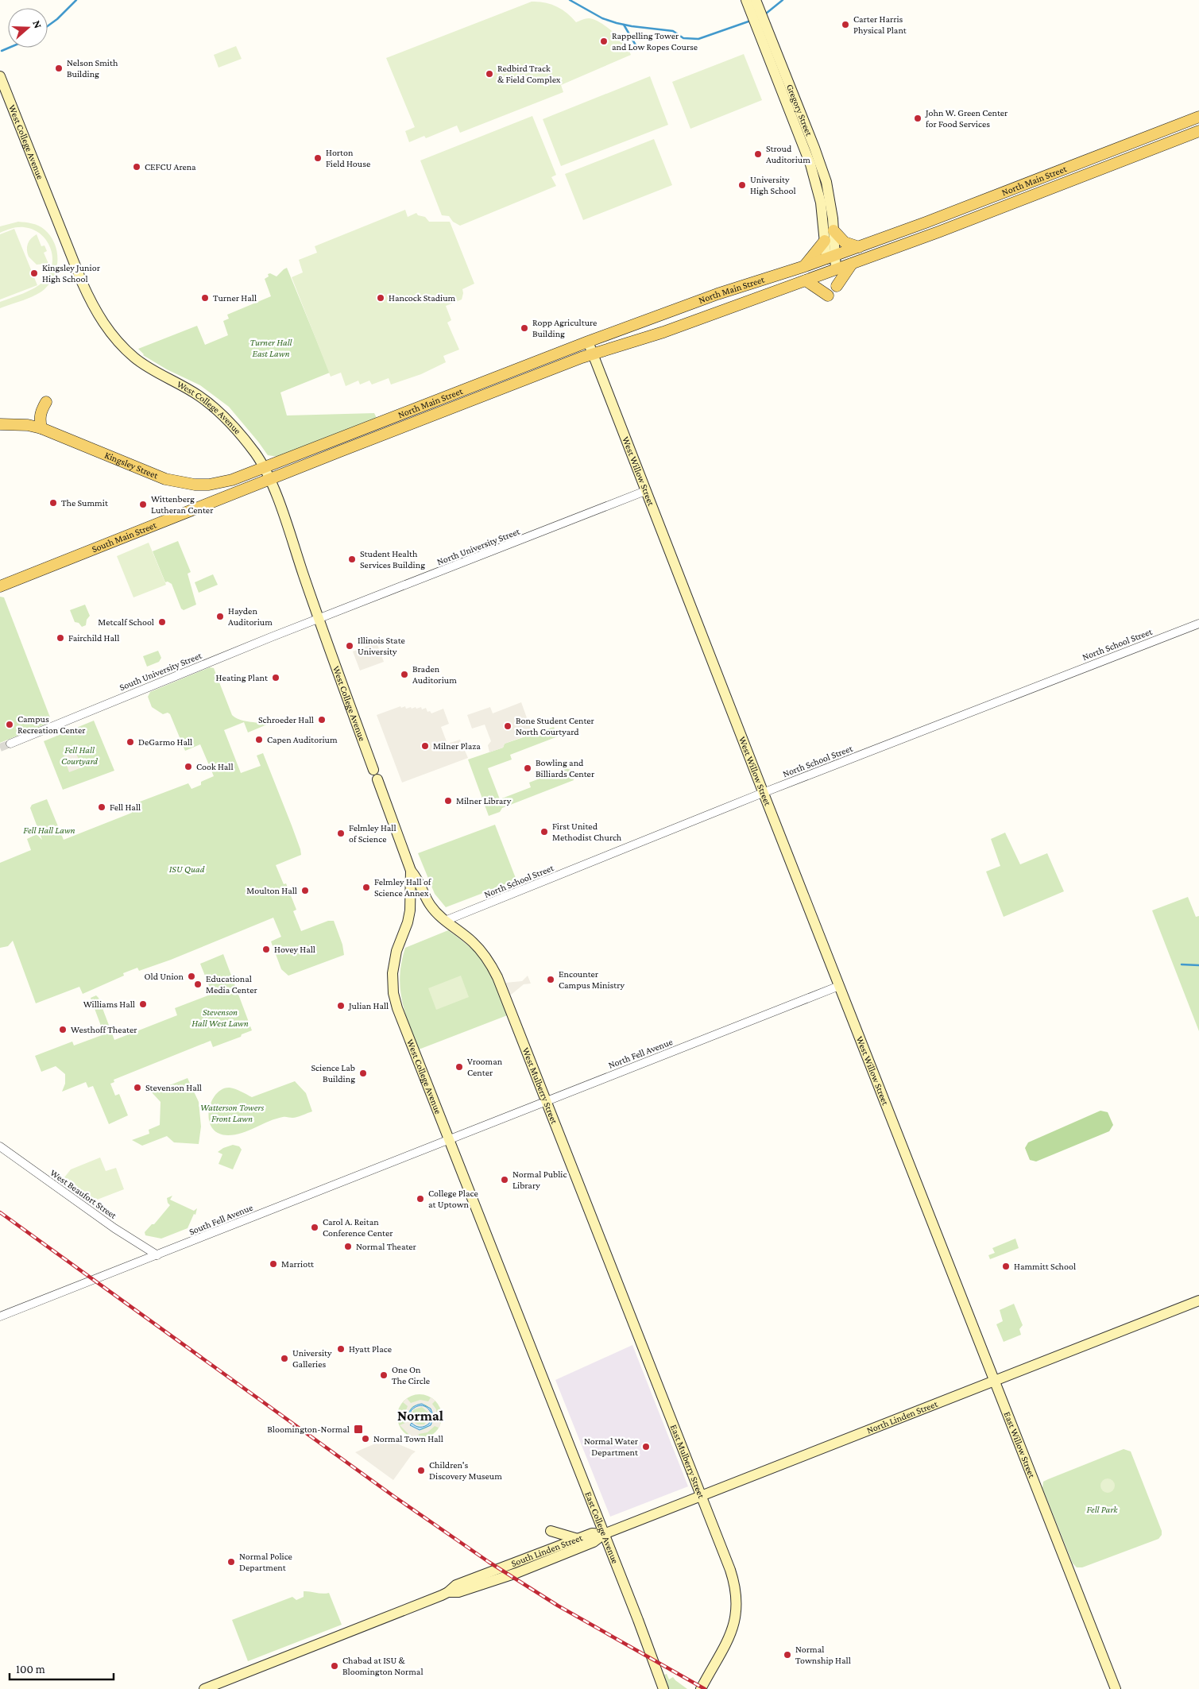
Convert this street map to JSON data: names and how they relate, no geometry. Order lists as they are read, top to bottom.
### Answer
{
  "streets": {
    "main road": [
      "Gregory Street",
      "West College Avenue",
      "North Main Street",
      "Kingsley Street",
      "West Willow Street",
      "South Main Street",
      "West Mulberry Street",
      "North Linden Street",
      "East Willow Street",
      "East Mulberry Street",
      "East College Avenue",
      "South Linden Street"
    ],
    "street": [
      "North University Street",
      "North School Street",
      "South University Street",
      "North Fell Avenue",
      "West Beaufort Street",
      "South Fell Avenue"
    ]
  },
  "crossings": [
    ["Gregory Street", "North Main Street"],
    ["West College Avenue", "North Main Street"],
    ["West College Avenue", "Kingsley Street"],
    ["West College Avenue", "South Main Street"],
    ["West College Avenue", "North University Street"],
    ["West College Avenue", "South University Street"],
    ["West College Avenue", "North Fell Avenue"],
    ["West College Avenue", "West Mulberry Street"],
    ["West College Avenue", "South Fell Avenue"],
    ["West College Avenue", "East College Avenue"],
    ["North Main Street", "Kingsley Street"],
    ["North Main Street", "West Willow Street"],
    ["North Main Street", "South Main Street"],
    ["West Willow Street", "North University Street"],
    ["West Willow Street", "North School Street"],
    ["West Willow Street", "North Fell Avenue"],
    ["West Willow Street", "East Willow Street"],
    ["North University Street", "South University Street"],
    ["North School Street", "West Mulberry Street"],
    ["North Fell Avenue", "West Mulberry Street"],
    ["North Fell Avenue", "South Fell Avenue"],
    ["West Mulberry Street", "East Mulberry Street"],
    ["West Beaufort Street", "South Fell Avenue"],
    ["North Linden Street", "East Willow Street"],
    ["North Linden Street", "East Mulberry Street"],
    ["North Linden Street", "East College Avenue"],
    ["North Linden Street", "South Linden Street"],
    ["East College Avenue", "South Linden Street"]
  ],
  "districts": ["Normal"],
  "parks": [
    "Turner Hall East Lawn",
    "Fell Hall Courtyard",
    "Fell Hall Lawn",
    "ISU Quad",
    "Stevenson Hall West Lawn",
    "Watterson Towers Front Lawn",
    "Fell Park"
  ],
  "places": {
    "other": [
      "Carter Harris Physical Plant",
      "Rappelling Tower and Low Ropes Course",
      "Nelson Smith Building",
      "Redbird Track & Field Complex",
      "John W. Green Center for Food Services",
      "Stroud Auditorium",
      "Horton Field House",
      "CEFCU Arena",
      "University High School",
      "Kingsley Junior High School",
      "Turner Hall",
      "Hancock Stadium",
      "Ropp Agriculture Building",
      "The Summit",
      "Wittenberg Lutheran Center",
      "Student Health Services Building",
      "Hayden Auditorium",
      "Metcalf School",
      "Fairchild Hall",
      "Illinois State University",
      "Braden Auditorium",
      "Heating Plant",
      "Schroeder Hall",
      "Campus Recreation Center",
      "Bone Student Center North Courtyard",
      "Capen Auditorium",
      "DeGarmo Hall",
      "Milner Plaza",
      "Cook Hall",
      "Bowling and Billiards Center",
      "Milner Library",
      "Fell Hall",
      "First United Methodist Church",
      "Felmley Hall of Science",
      "Felmley Hall of Science Annex",
      "Moulton Hall",
      "Hovey Hall",
      "Old Union",
      "Encounter Campus Ministry",
      "Educational Media Center",
      "Williams Hall",
      "Julian Hall",
      "Westhoff Theater",
      "Vrooman Center",
      "Science Lab Building",
      "Stevenson Hall",
      "Normal Public Library",
      "College Place at Uptown",
      "Carol A. Reitan Conference Center",
      "Normal Theater",
      "Marriott",
      "Hammitt School",
      "Hyatt Place",
      "University Galleries",
      "One On The Circle",
      "Normal Town Hall",
      "Normal Water Department",
      "Children's Discovery Museum",
      "Normal Police Department",
      "Normal Township Hall",
      "Chabad at ISU & Bloomington Normal"
    ],
    "transit": ["Bloomington-Normal"]
  },
  "scale_bar": "100 m",
  "north": "right"
}
